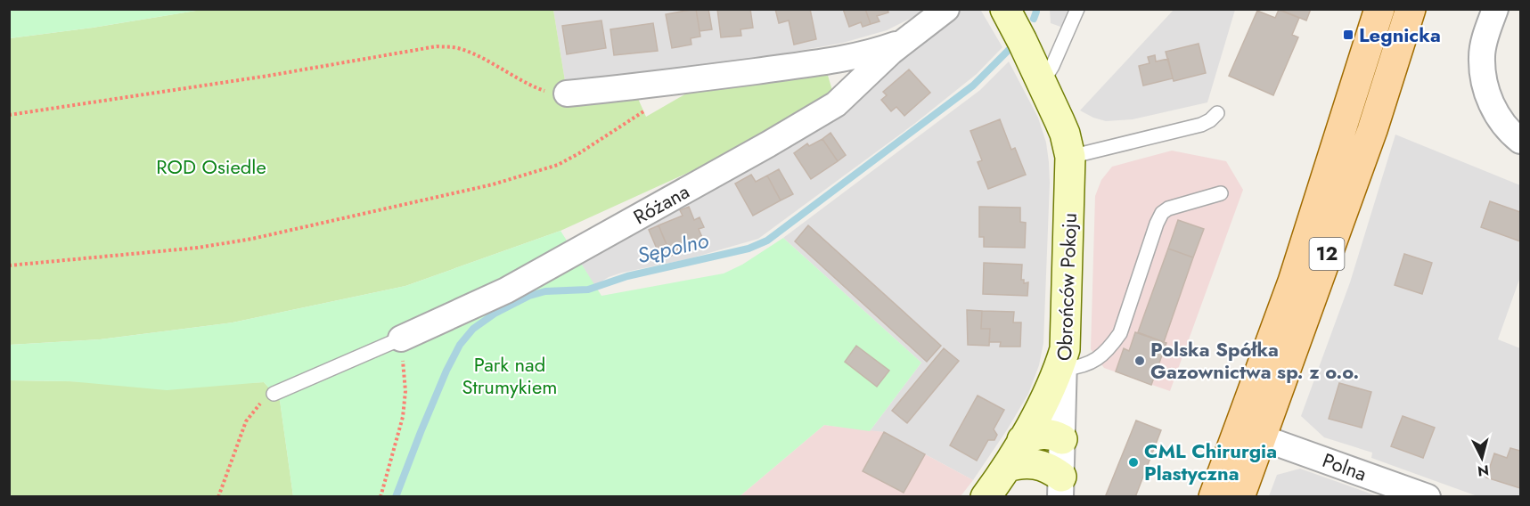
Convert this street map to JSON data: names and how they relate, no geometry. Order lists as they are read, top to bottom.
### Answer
{
  "streets": {
    "main road": ["12"],
    "street": ["Różana", "Obrońców Pokoju", "Polna"]
  },
  "crossings": [
    ["12", "Polna"]
  ],
  "water": ["Sępolno"],
  "parks": ["ROD Osiedle", "Park nad Strumykiem"],
  "places": {
    "transit": ["Legnicka"],
    "other": ["Polska Spółka Gazownictwa sp. z o.o.", "CML Chirurgia Plastyczna"]
  },
  "north": "bottom"
}
